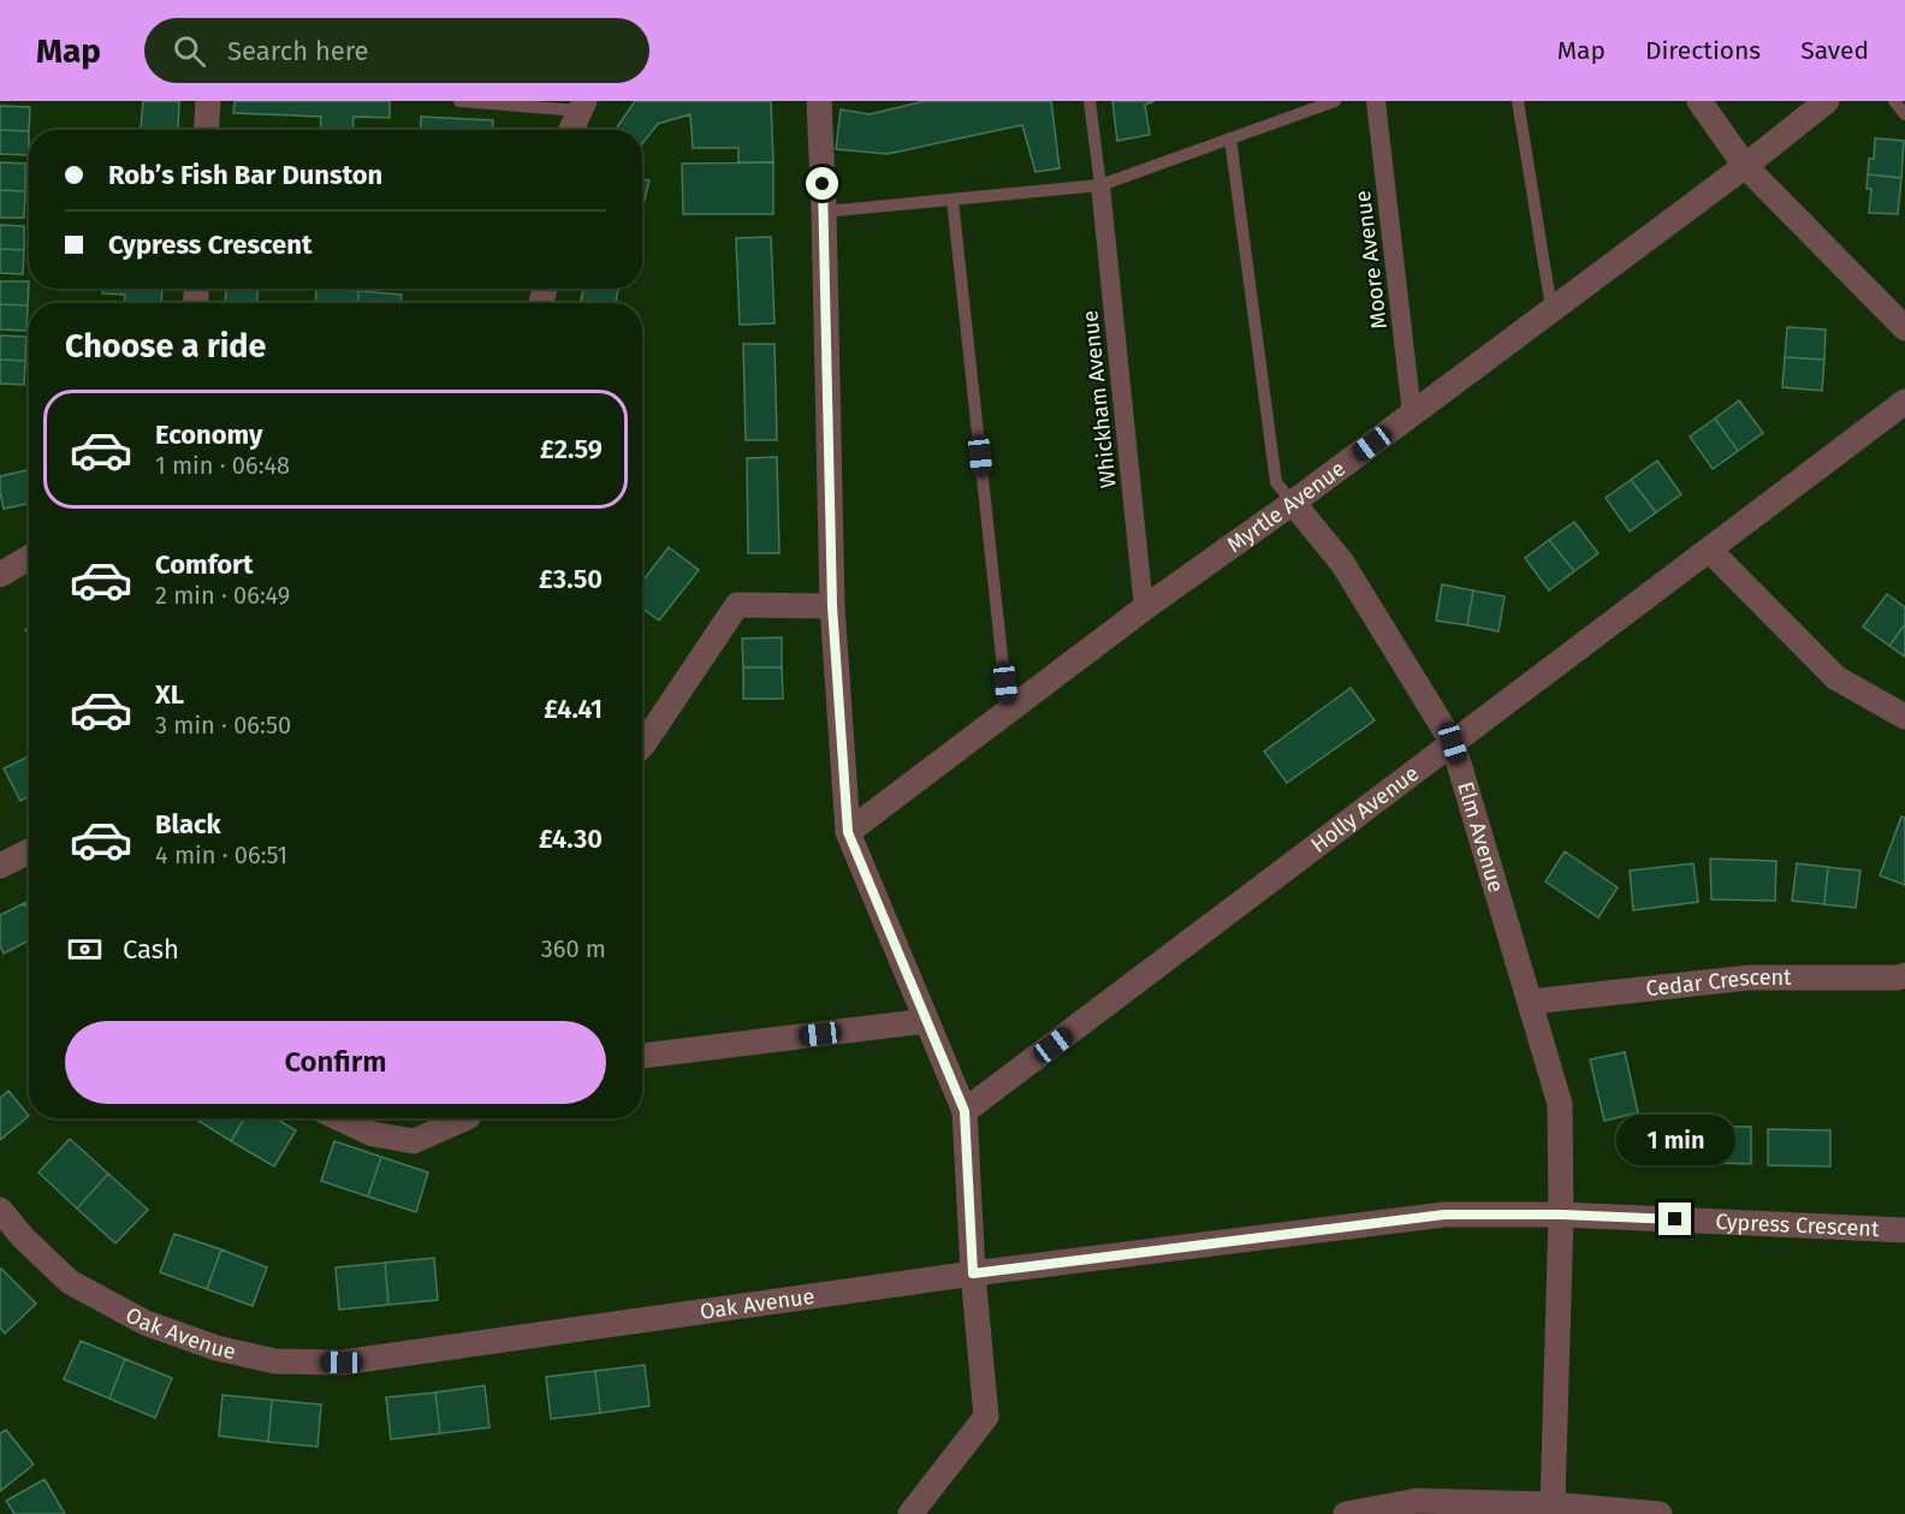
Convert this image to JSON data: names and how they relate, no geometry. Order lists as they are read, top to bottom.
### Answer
{
  "streets": {
    "street": [
      "Moore Avenue",
      "Whickham Avenue",
      "Myrtle Avenue",
      "Holly Avenue",
      "Elm Avenue",
      "Cedar Crescent",
      "Cypress Crescent",
      "Oak Avenue"
    ]
  },
  "crossings": [
    ["Moore Avenue", "Myrtle Avenue"],
    ["Whickham Avenue", "Myrtle Avenue"],
    ["Myrtle Avenue", "Elm Avenue"],
    ["Holly Avenue", "Elm Avenue"],
    ["Elm Avenue", "Cedar Crescent"],
    ["Elm Avenue", "Cypress Crescent"],
    ["Elm Avenue", "Oak Avenue"],
    ["Cypress Crescent", "Oak Avenue"]
  ],
  "page": {
    "header": "Map",
    "search": "Search here",
    "nav": ["Map", "Directions", "Saved"],
    "banner": ["Rob’s Fish Bar Dunston", "Cypress Crescent"],
    "heading": "Choose a ride",
    "list": [
      {
        "name": "Economy",
        "note": "1 min · 06:48",
        "value": "£2.59"
      },
      {
        "name": "Comfort",
        "note": "2 min · 06:49",
        "value": "£3.50"
      },
      {
        "name": "XL",
        "note": "3 min · 06:50",
        "value": "£4.41"
      },
      {
        "name": "Black",
        "note": "4 min · 06:51",
        "value": "£4.30"
      }
    ],
    "pay": ["Cash", "360 m"],
    "buttons": "Confirm",
    "bubble": "1 min"
  }
}
